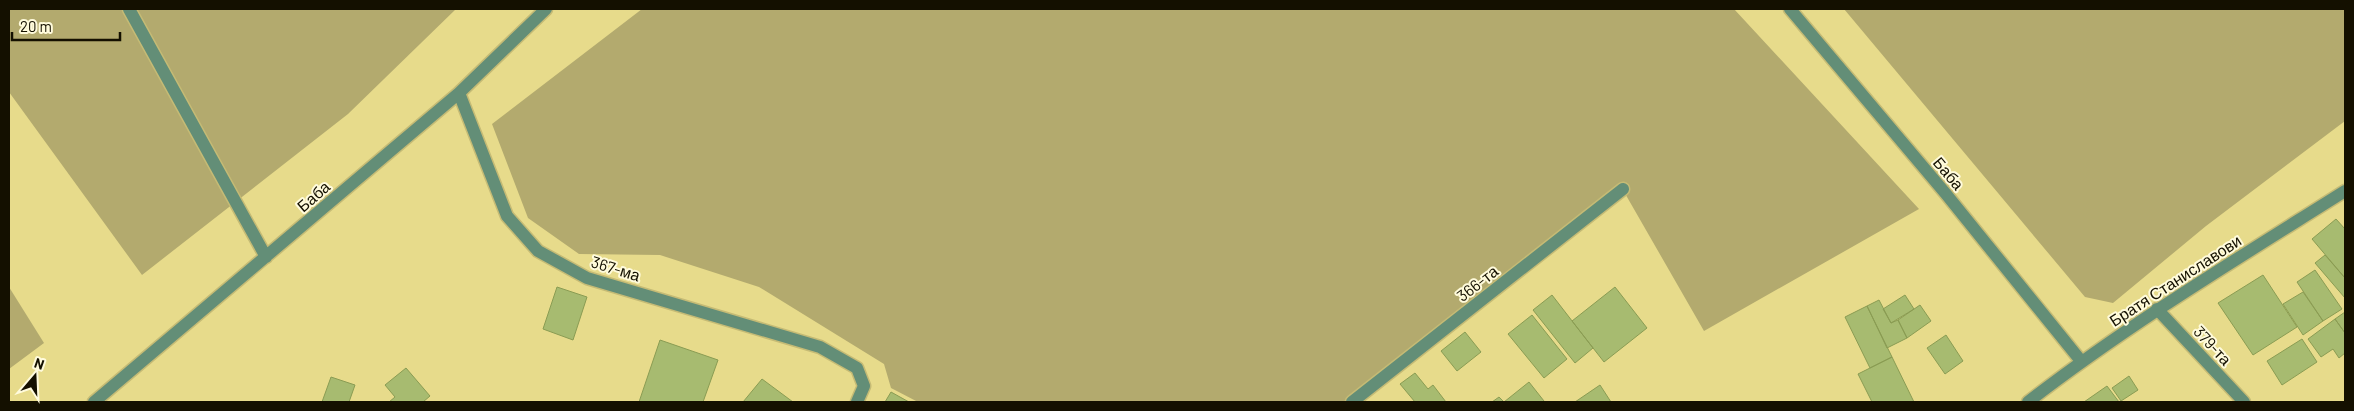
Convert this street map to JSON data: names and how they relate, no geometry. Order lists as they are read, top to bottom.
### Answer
{
  "streets": {
    "street": [
      "Баба",
      "367-ма",
      "Братя Станиславови",
      "366-та",
      "379-та"
    ]
  },
  "crossings": [
    ["Баба", "367-ма"],
    ["Баба", "Братя Станиславови"],
    ["Братя Станиславови", "379-та"]
  ],
  "scale_bar": "20 m",
  "north": "top"
}
